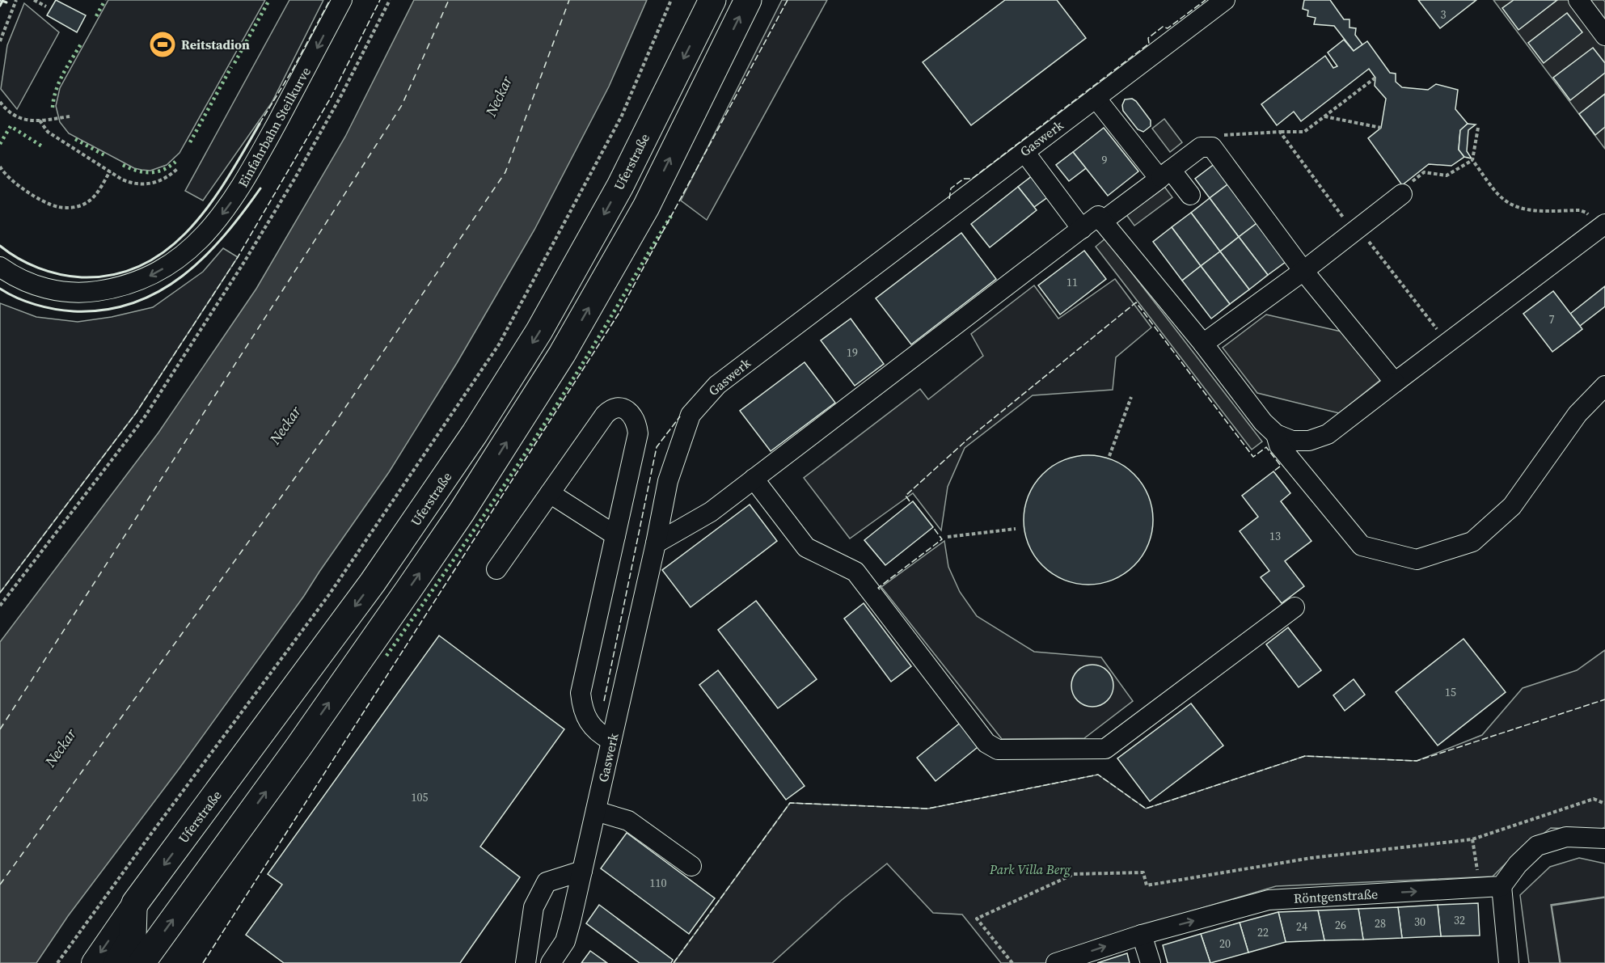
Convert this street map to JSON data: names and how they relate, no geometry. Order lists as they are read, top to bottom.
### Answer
{
  "streets": {
    "highway": ["Uferstraße"],
    "street": ["Einfahrbahn Steilkurve", "Gaswerk", "Röntgenstraße"]
  },
  "one_way": ["Einfahrbahn Steilkurve", "Röntgenstraße"],
  "water": ["Neckar"],
  "parks": ["Park Villa Berg"],
  "places": {
    "sports": ["Reitstadion"]
  },
  "house_numbers": [
    "3",
    "9",
    "11",
    "7",
    "19",
    "13",
    "15",
    "105",
    "110",
    "32",
    "30",
    "28",
    "26",
    "24",
    "22",
    "20"
  ]
}
